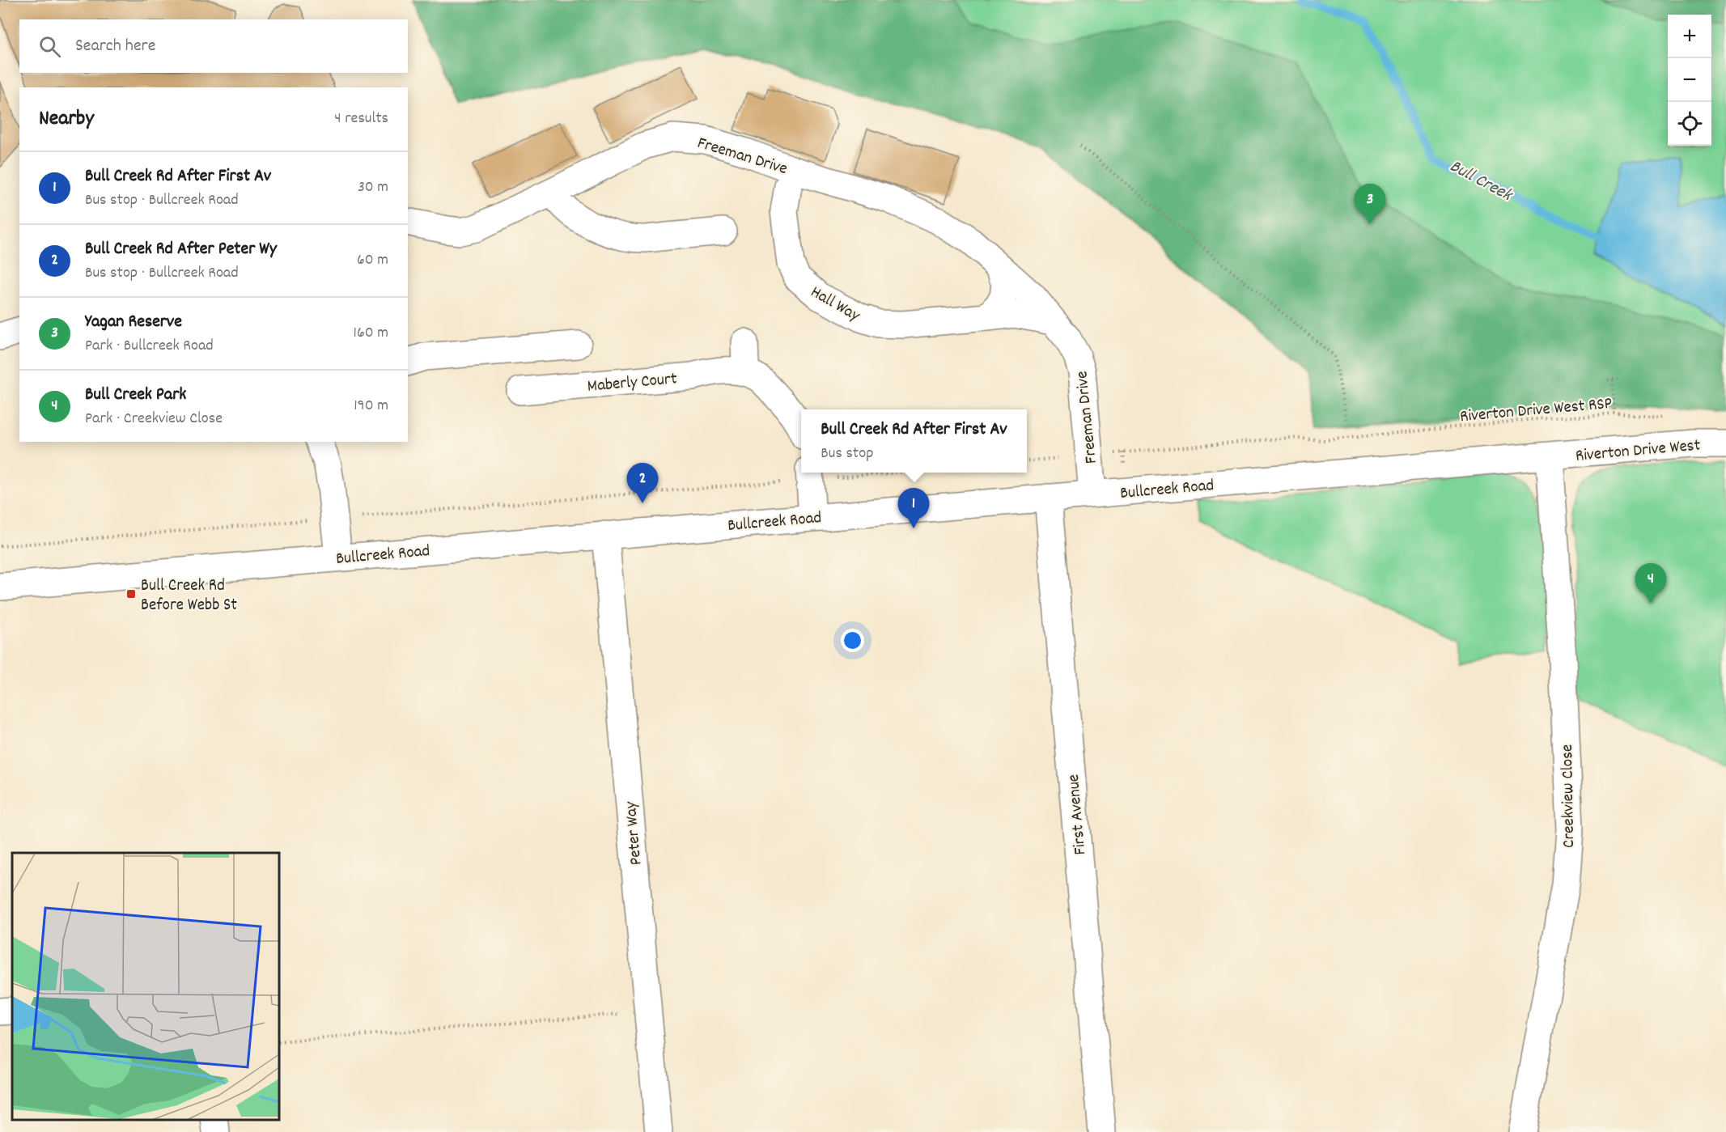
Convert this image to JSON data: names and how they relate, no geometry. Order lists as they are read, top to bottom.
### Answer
{
  "streets": {
    "street": [
      "Freeman Drive",
      "Hall Way",
      "Maberly Court",
      "Riverton Drive West",
      "Bullcreek Road",
      "Creekview Close",
      "First Avenue",
      "Peter Way"
    ],
    "path": ["Riverton Drive West RSP"]
  },
  "crossings": [
    ["Freeman Drive", "Hall Way"],
    ["Freeman Drive", "Riverton Drive West RSP"],
    ["Freeman Drive", "Bullcreek Road"],
    ["Riverton Drive West", "Bullcreek Road"],
    ["Riverton Drive West", "Creekview Close"],
    ["Bullcreek Road", "Creekview Close"],
    ["Bullcreek Road", "First Avenue"],
    ["Bullcreek Road", "Peter Way"]
  ],
  "water": ["Bull Creek"],
  "places": {
    "transit": ["Bull Creek Rd Before Webb St"]
  },
  "page": {
    "map_buttons": ["+", "−"],
    "search": "Search here",
    "heading": ["Nearby", "4 results"],
    "list": [
      {
        "mark": "1",
        "name": "Bull Creek Rd After First Av",
        "note": "Bus stop · Bullcreek Road",
        "value": "30 m"
      },
      {
        "mark": "2",
        "name": "Bull Creek Rd After Peter Wy",
        "note": "Bus stop · Bullcreek Road",
        "value": "60 m"
      },
      {
        "mark": "3",
        "name": "Yagan Reserve",
        "note": "Park · Bullcreek Road",
        "value": "160 m"
      },
      {
        "mark": "4",
        "name": "Bull Creek Park",
        "note": "Park · Creekview Close",
        "value": "190 m"
      }
    ],
    "pins": [
      "3",
      "2",
      "1",
      "4"
    ],
    "popup": ["Bull Creek Rd After First Av", "Bus stop"]
  }
}
